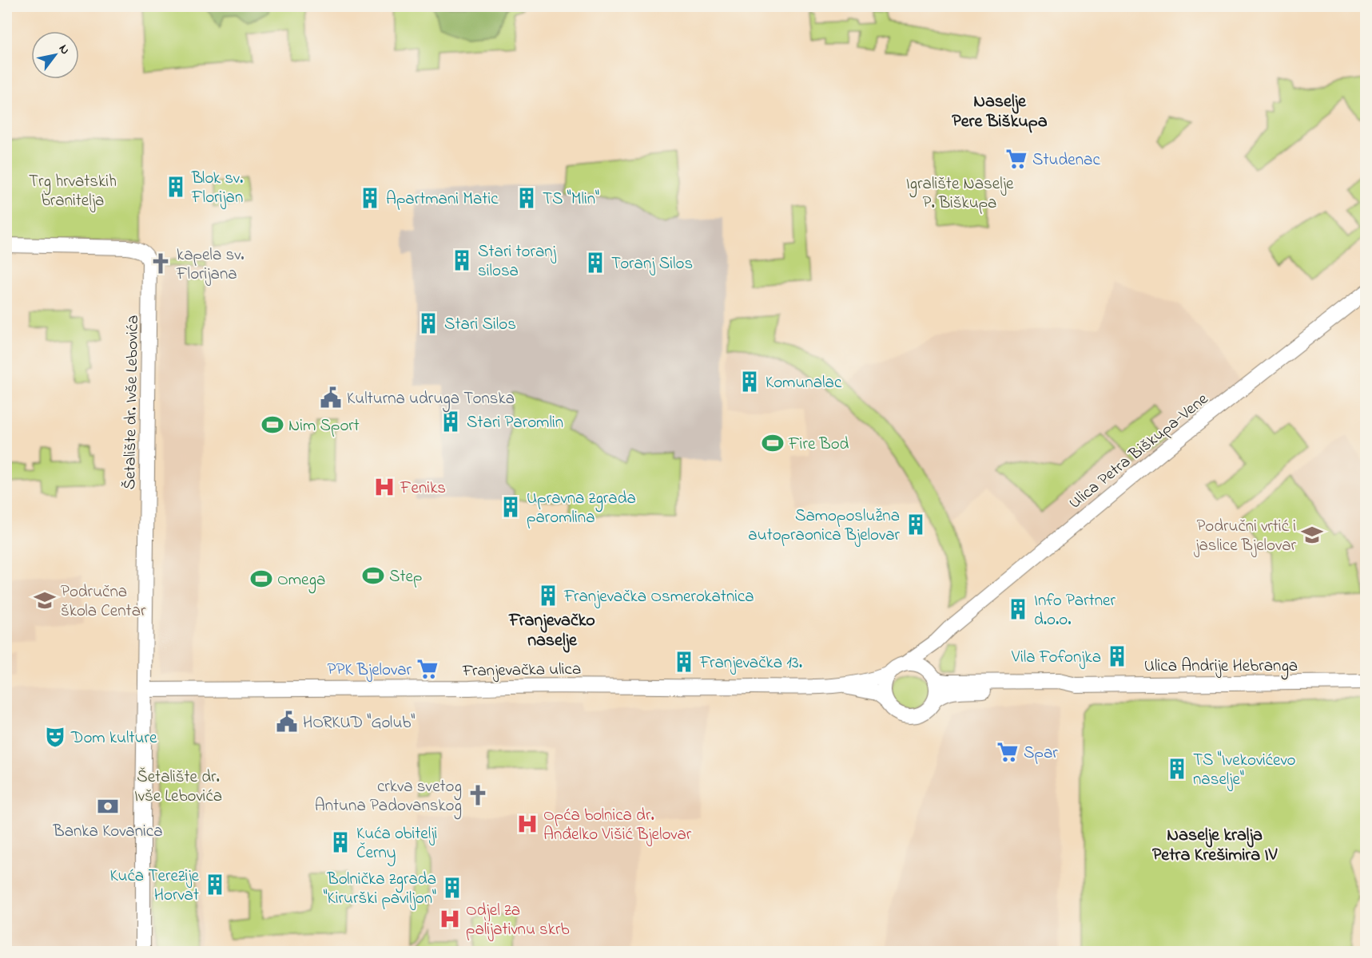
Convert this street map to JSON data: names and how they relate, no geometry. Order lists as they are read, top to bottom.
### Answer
{
  "streets": {
    "main road": [
      "Šetalište dr. Ivše Lebovića",
      "Ulica Petra Biškupa-Vene",
      "Ulica Andrije Hebranga",
      "Franjevačka ulica"
    ]
  },
  "crossings": [
    ["Šetalište dr. Ivše Lebovića", "Franjevačka ulica"],
    ["Ulica Petra Biškupa-Vene", "Ulica Andrije Hebranga"],
    ["Ulica Petra Biškupa-Vene", "Franjevačka ulica"],
    ["Ulica Andrije Hebranga", "Franjevačka ulica"]
  ],
  "districts": ["Naselje Pere Biškupa", "Franjevačko naselje", "Naselje kralja Petra Krešimira IV"],
  "parks": ["Trg hrvatskih branitelja", "Igralište Naselje P. Biškupa", "Šetalište dr. Ivše Lebovića"],
  "places": {
    "supermarket": ["Studenac", "PPK Bjelovar", "Spar"],
    "building": [
      "Blok sv. Florijan",
      "Apartmani Matic",
      "TS \"Mlin\"",
      "Stari toranj silosa",
      "Toranj Silos",
      "Stari Silos",
      "Komunalac",
      "Stari Paromlin",
      "Upravna zgrada paromlina",
      "Samoposlužna autopraonica Bjelovar",
      "Franjevačka Osmerokatnica",
      "Info Partner d.o.o.",
      "Vila Fofonjka",
      "Franjevačka 13.",
      "TS \"Ivekovićevo naselje\"",
      "Kuća obitelji Černy",
      "Kuća Terezije Horvat",
      "Bolnička zgrada \"Kirurški paviljon\""
    ],
    "church": ["kapela sv. Florijana", "crkva svetog Antuna Padovanskog"],
    "public building": ["Kulturna udruga Tonska", "HORKUD \"Golub\""],
    "sports": [
      "Nim Sport",
      "Fire Bod",
      "Step",
      "Omega"
    ],
    "hospital": ["Feniks", "Opća bolnica dr. Anđelko Višić Bjelovar", "Odjel za palijativnu skrb"],
    "school or university": ["Područni vrtić i jaslice Bjelovar", "Područna škola Centar"],
    "theatre": ["Dom kulture"],
    "bank": ["Banka Kovanica"]
  },
  "north": "top right"
}
